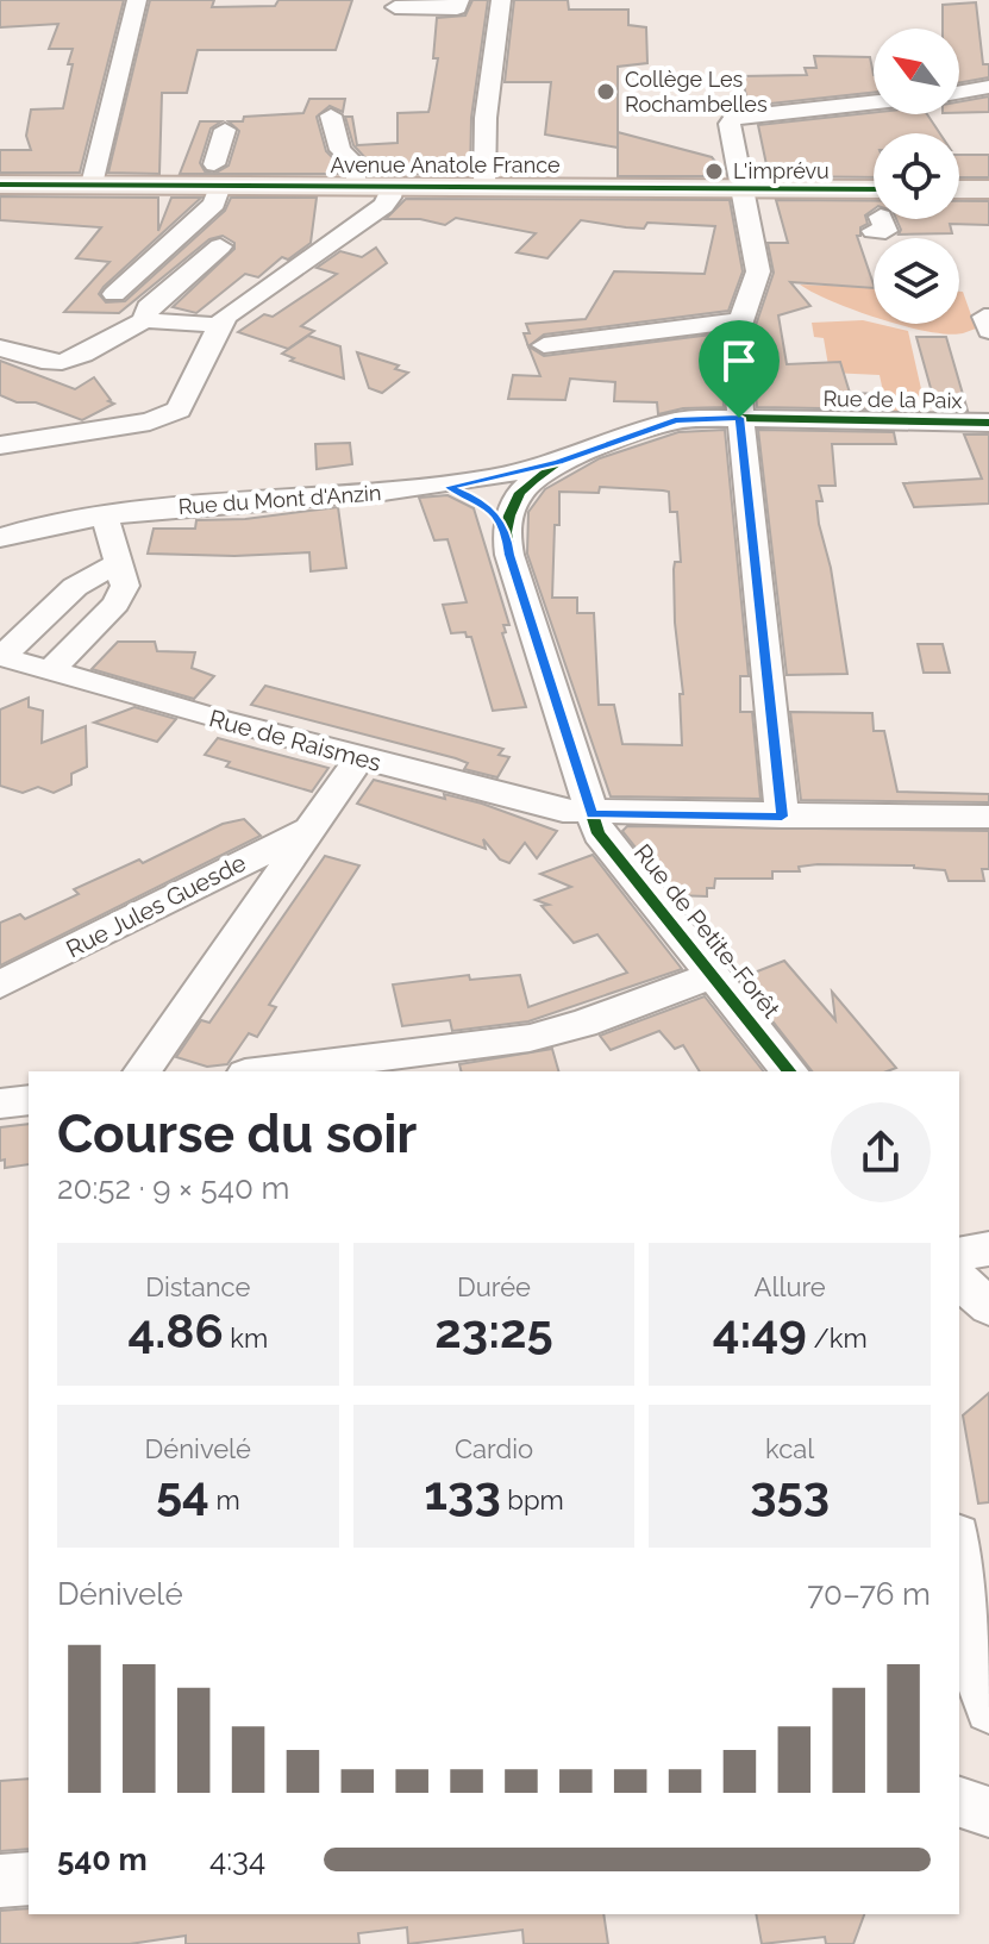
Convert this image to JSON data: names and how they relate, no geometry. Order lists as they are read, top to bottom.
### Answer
{
  "streets": {
    "main road": ["Avenue Anatole France"],
    "street": [
      "Rue de la Paix",
      "Rue du Mont d'Anzin",
      "Rue de Raismes",
      "Rue Jules Guesde",
      "Rue de Petite-Forêt"
    ]
  },
  "crossings": [
    ["Rue de la Paix", "Rue du Mont d'Anzin"],
    ["Rue de Raismes", "Rue Jules Guesde"],
    ["Rue de Raismes", "Rue de Petite-Forêt"]
  ],
  "places": ["Collège Les Rochambelles", "L'imprévu"],
  "north": "top left",
  "page": {
    "heading": ["Course du soir", "20:52 · 9 × 540 m"],
    "stats": [
      ["Distance", "4.86 km"],
      ["Durée", "23:25"],
      ["Allure", "4:49 /km"],
      ["Dénivelé", "54 m"],
      ["Cardio", "133 bpm"],
      ["kcal", "353"]
    ],
    "chart": ["Dénivelé", "70–76 m"],
    "list": [
      {
        "name": "540 m",
        "note": "4:34"
      }
    ]
  }
}
